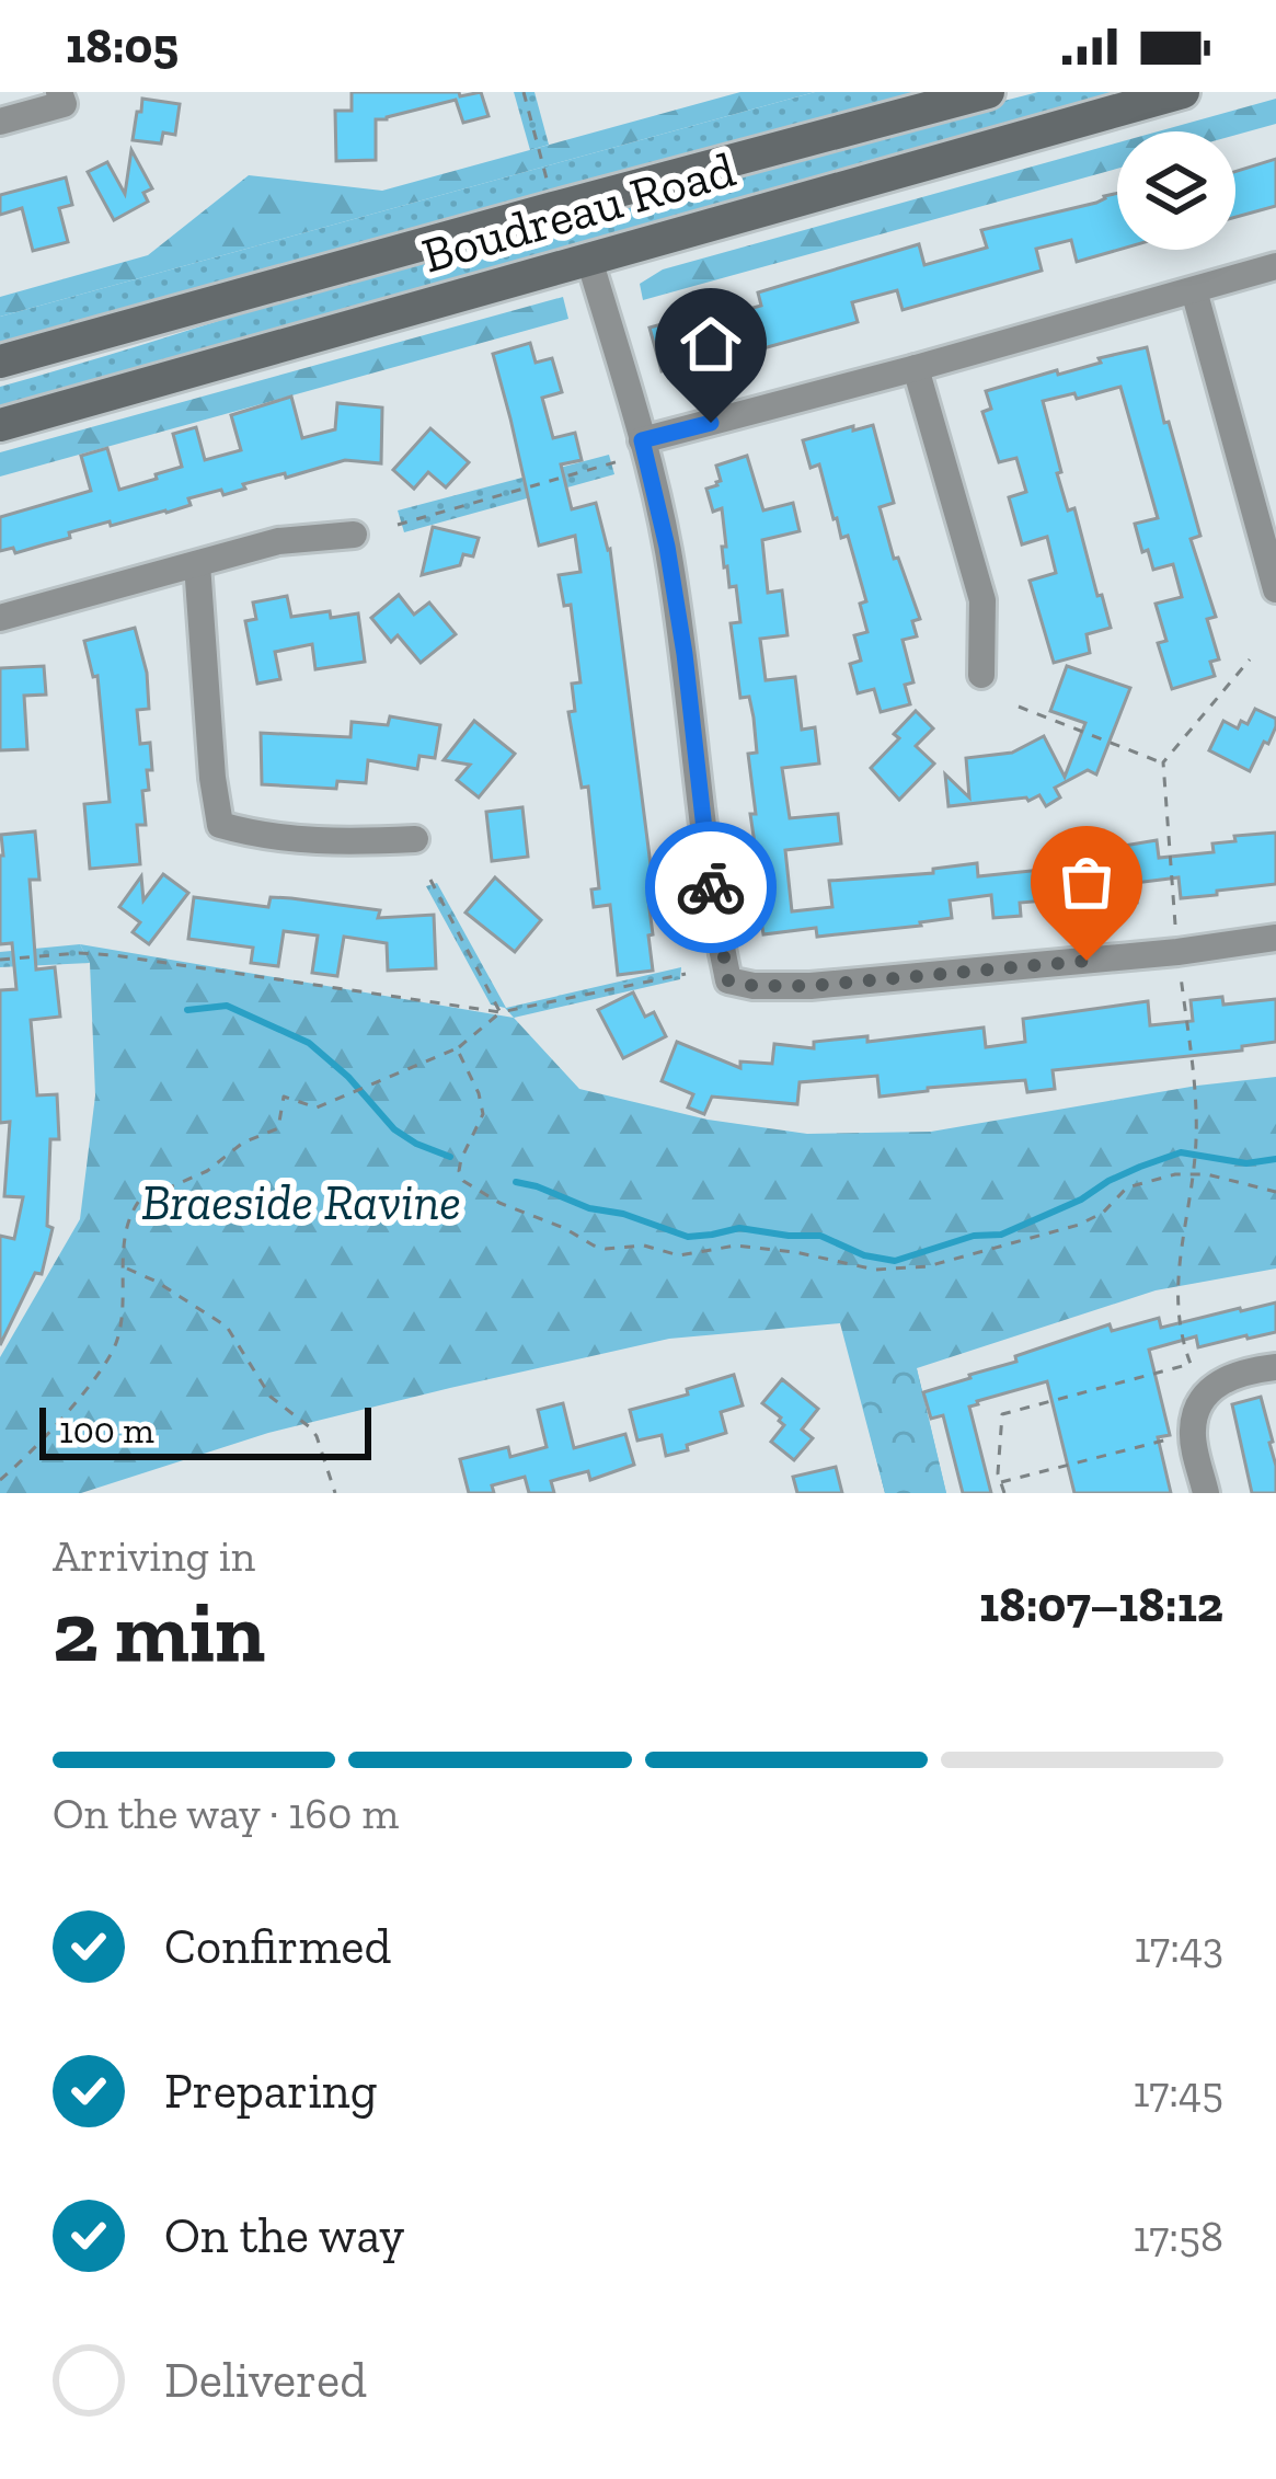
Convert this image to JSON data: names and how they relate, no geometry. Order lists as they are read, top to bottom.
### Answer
{
  "streets": {
    "main road": ["Boudreau Road"]
  },
  "parks": ["Braeside Ravine"],
  "scale_bar": "100 m",
  "page": {
    "status": "18:05",
    "scale": "100 m",
    "heading": ["2 min", "Arriving in", "18:07–18:12"],
    "bar": "On the way · 160 m",
    "list": [
      ["Confirmed", "17:43"],
      ["Preparing", "17:45"],
      ["On the way", "17:58"],
      "Delivered"
    ]
  }
}
